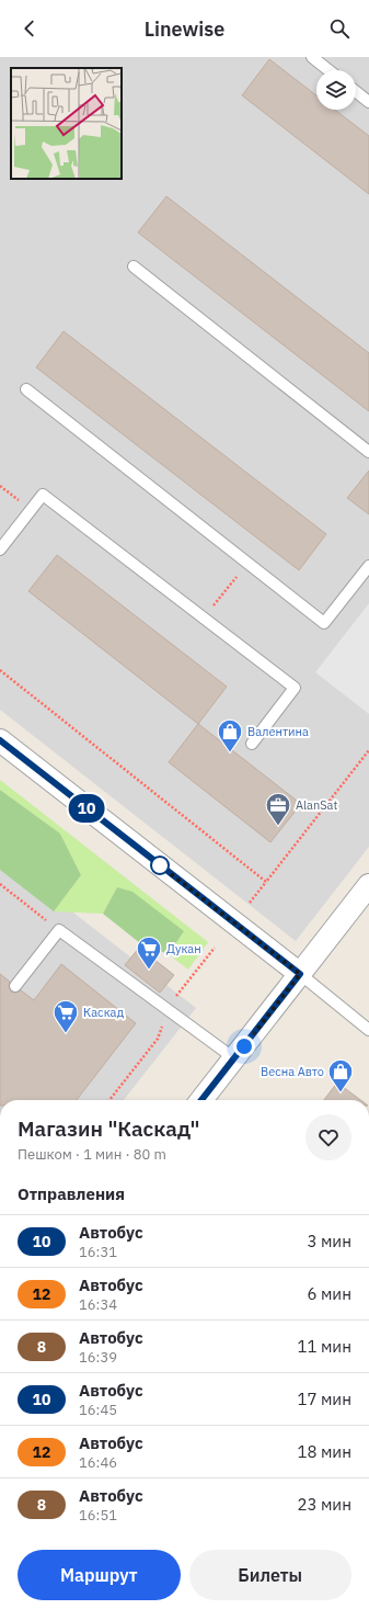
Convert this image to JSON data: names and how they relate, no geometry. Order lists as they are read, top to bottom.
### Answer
{
  "places": {
    "shop": ["Валентина", "Весна Авто"],
    "office": ["AlanSat"],
    "supermarket": ["Дукан", "Каскад"]
  },
  "lines": ["bus line 10"],
  "page": {
    "header": "Linewise",
    "on_map": "10",
    "heading": [
      ["Магазин \"Каскад\"", "Пешком · 1 мин · 80 m"],
      "Отправления"
    ],
    "list": [
      {
        "mark": "10",
        "name": "Автобус",
        "note": "16:31",
        "value": "3 мин"
      },
      {
        "mark": "12",
        "name": "Автобус",
        "note": "16:34",
        "value": "6 мин"
      },
      {
        "mark": "8",
        "name": "Автобус",
        "note": "16:39",
        "value": "11 мин"
      },
      {
        "mark": "10",
        "name": "Автобус",
        "note": "16:45",
        "value": "17 мин"
      },
      {
        "mark": "12",
        "name": "Автобус",
        "note": "16:46",
        "value": "18 мин"
      },
      {
        "mark": "8",
        "name": "Автобус",
        "note": "16:51",
        "value": "23 мин"
      }
    ],
    "buttons": ["Маршрут", "Билеты"]
  }
}
